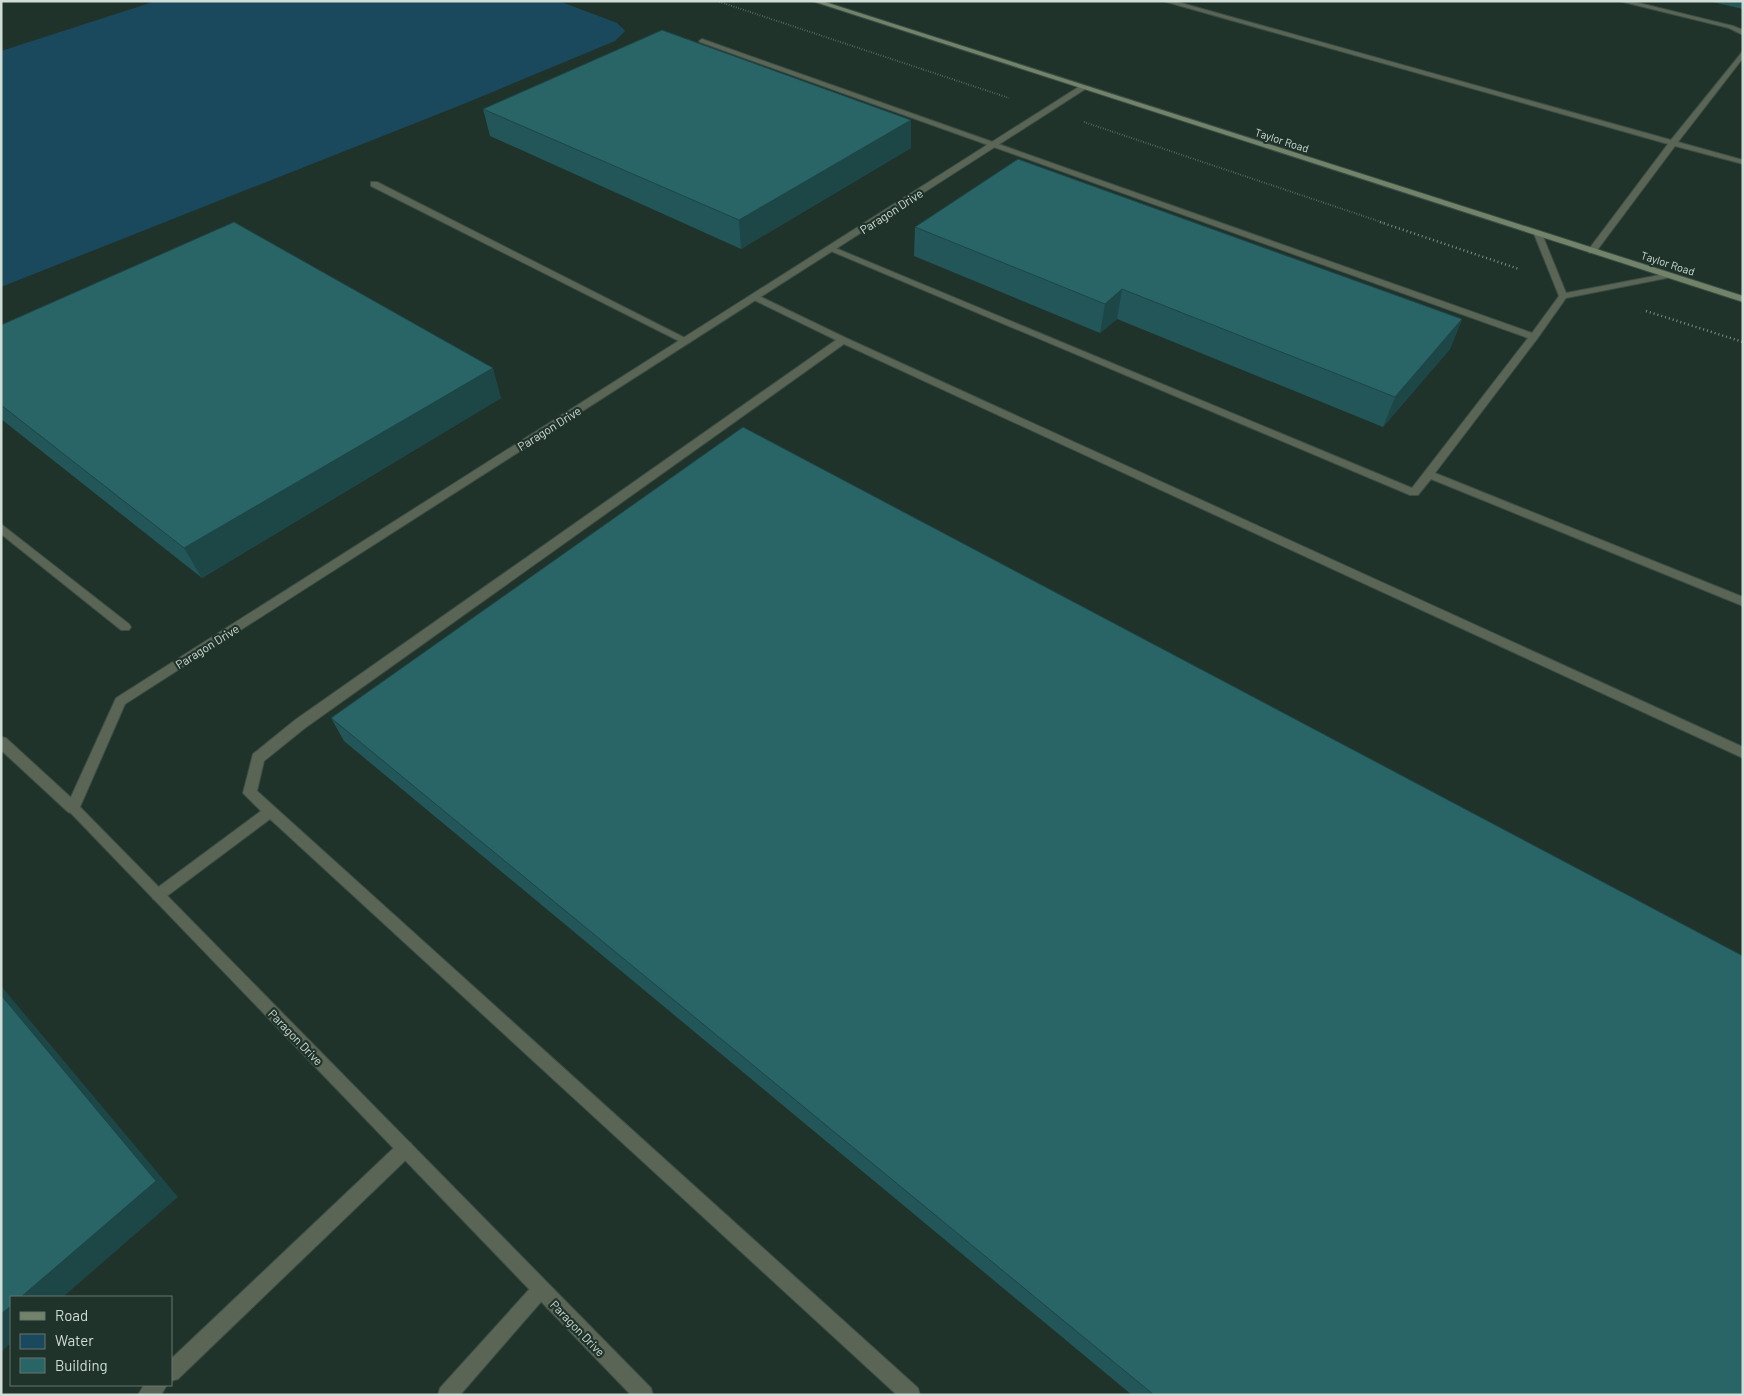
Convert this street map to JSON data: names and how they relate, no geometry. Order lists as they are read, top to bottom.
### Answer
{
  "streets": {
    "main road": ["Taylor Road"],
    "street": ["Paragon Drive"]
  },
  "crossings": [
    ["Taylor Road", "Paragon Drive"]
  ],
  "legend": ["Road", "Water", "Building"]
}
